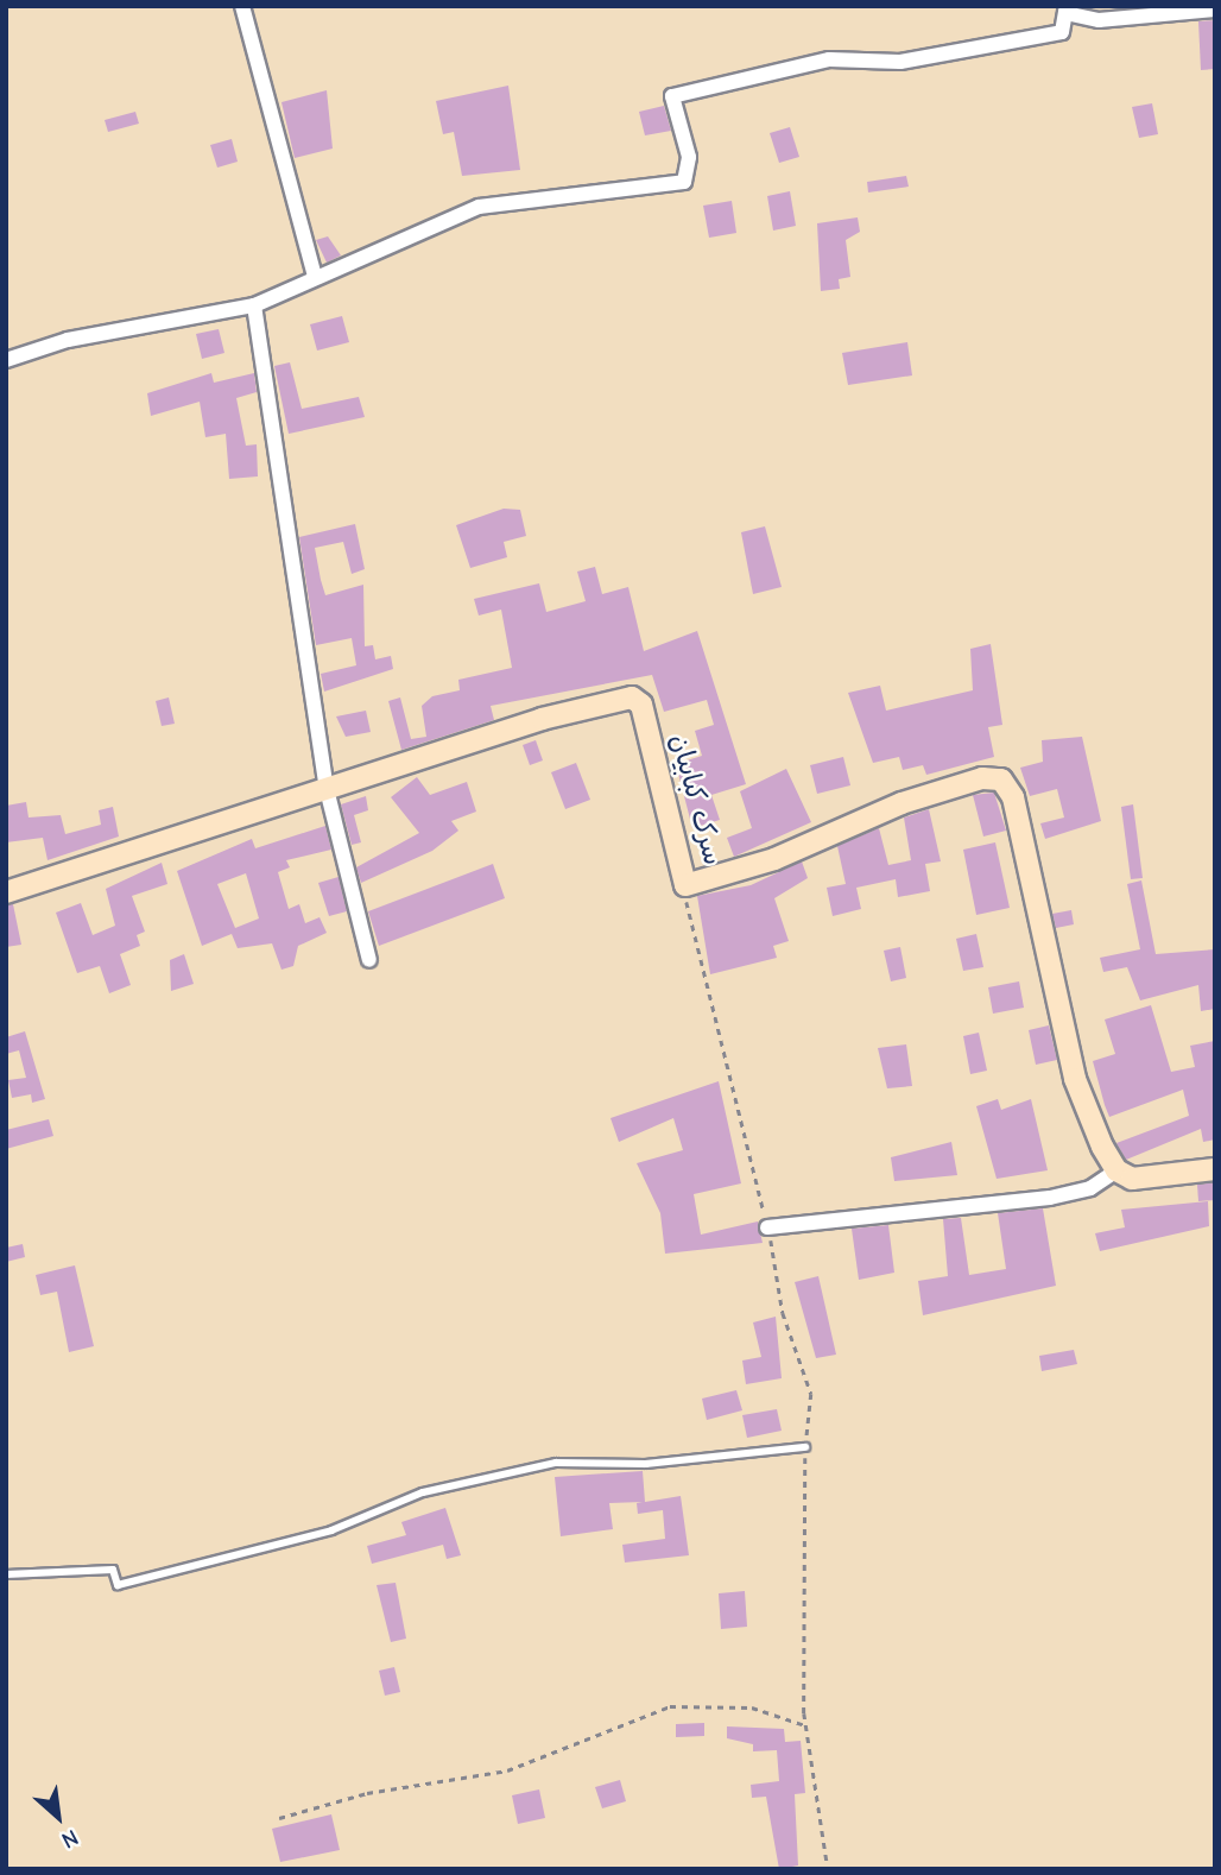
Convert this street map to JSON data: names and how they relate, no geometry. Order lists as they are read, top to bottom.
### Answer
{
  "streets": {
    "street": ["سرک کبابیان"]
  },
  "north": "bottom right"
}
